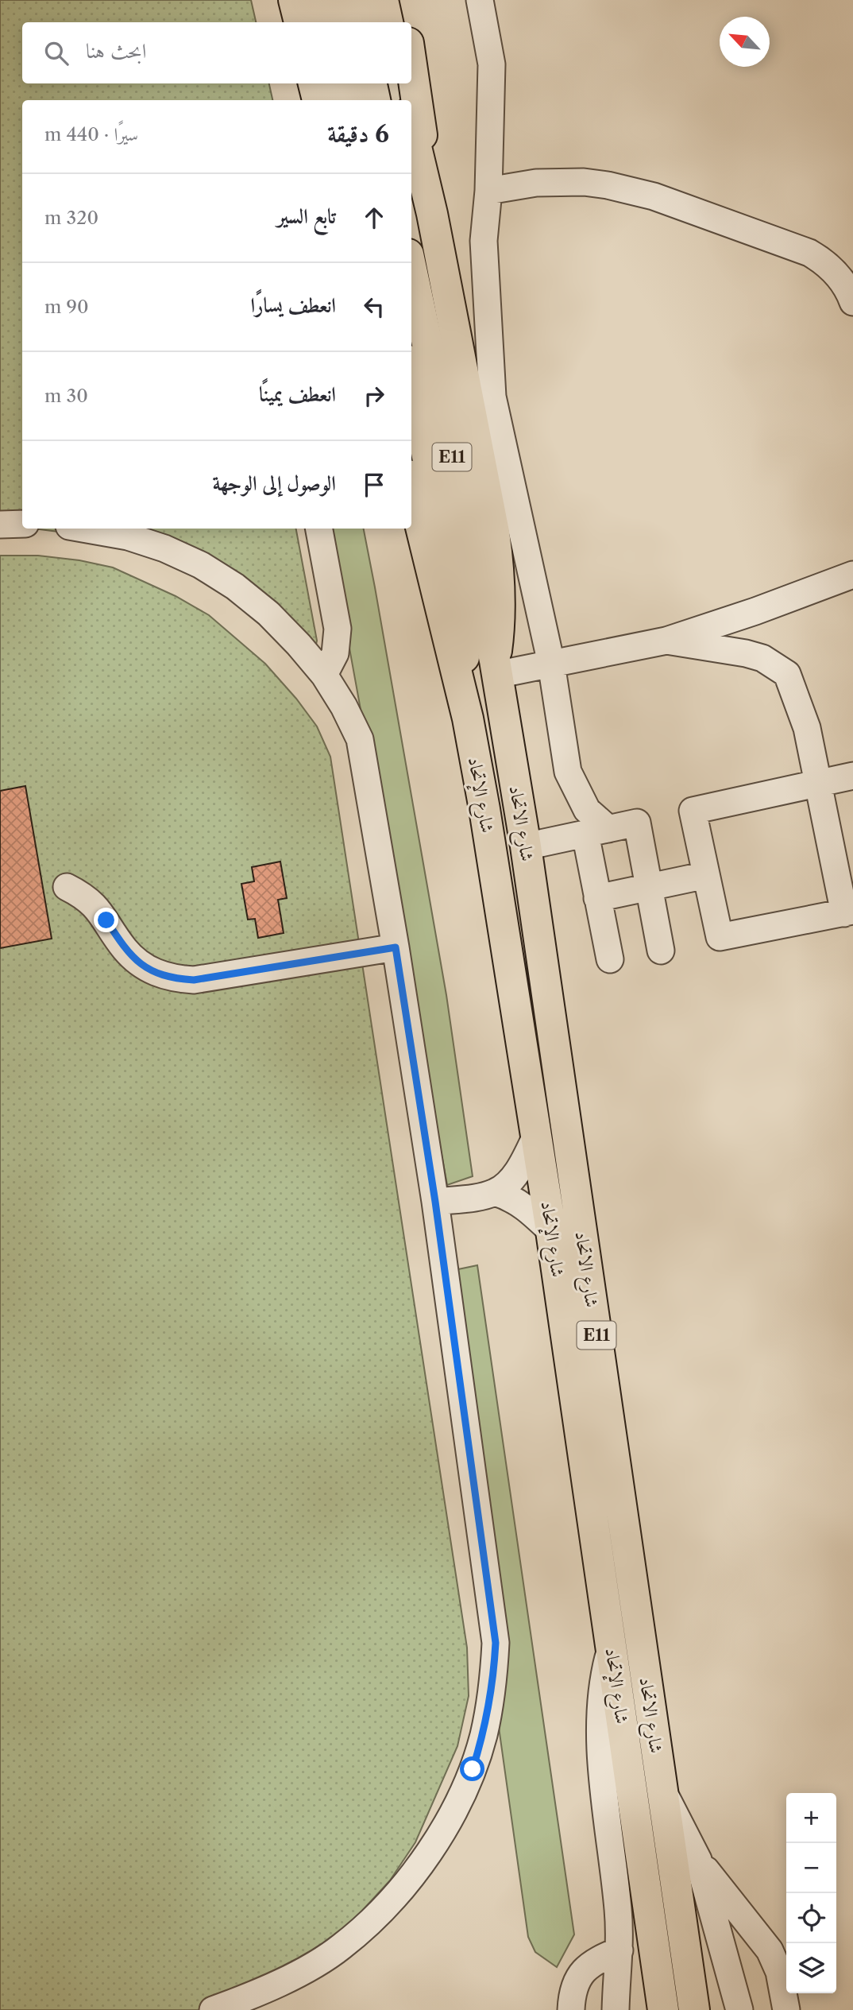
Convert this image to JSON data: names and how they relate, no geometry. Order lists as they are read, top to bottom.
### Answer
{
  "streets": {
    "main road": ["E11", "شارع الإتحاد", "شارع الاتحاد"]
  },
  "crossings": [
    ["E11", "شارع الاتحاد"]
  ],
  "north": "top left",
  "page": {
    "search": "ابحث هنا",
    "heading": ["6 دقيقة", "سيرًا · 440 m"],
    "list": [
      ["تابع السير", "320 m"],
      ["انعطف يسارًا", "90 m"],
      ["انعطف يمينًا", "30 m"],
      "الوصول إلى الوجهة"
    ],
    "map_buttons": ["+", "−"]
  }
}
